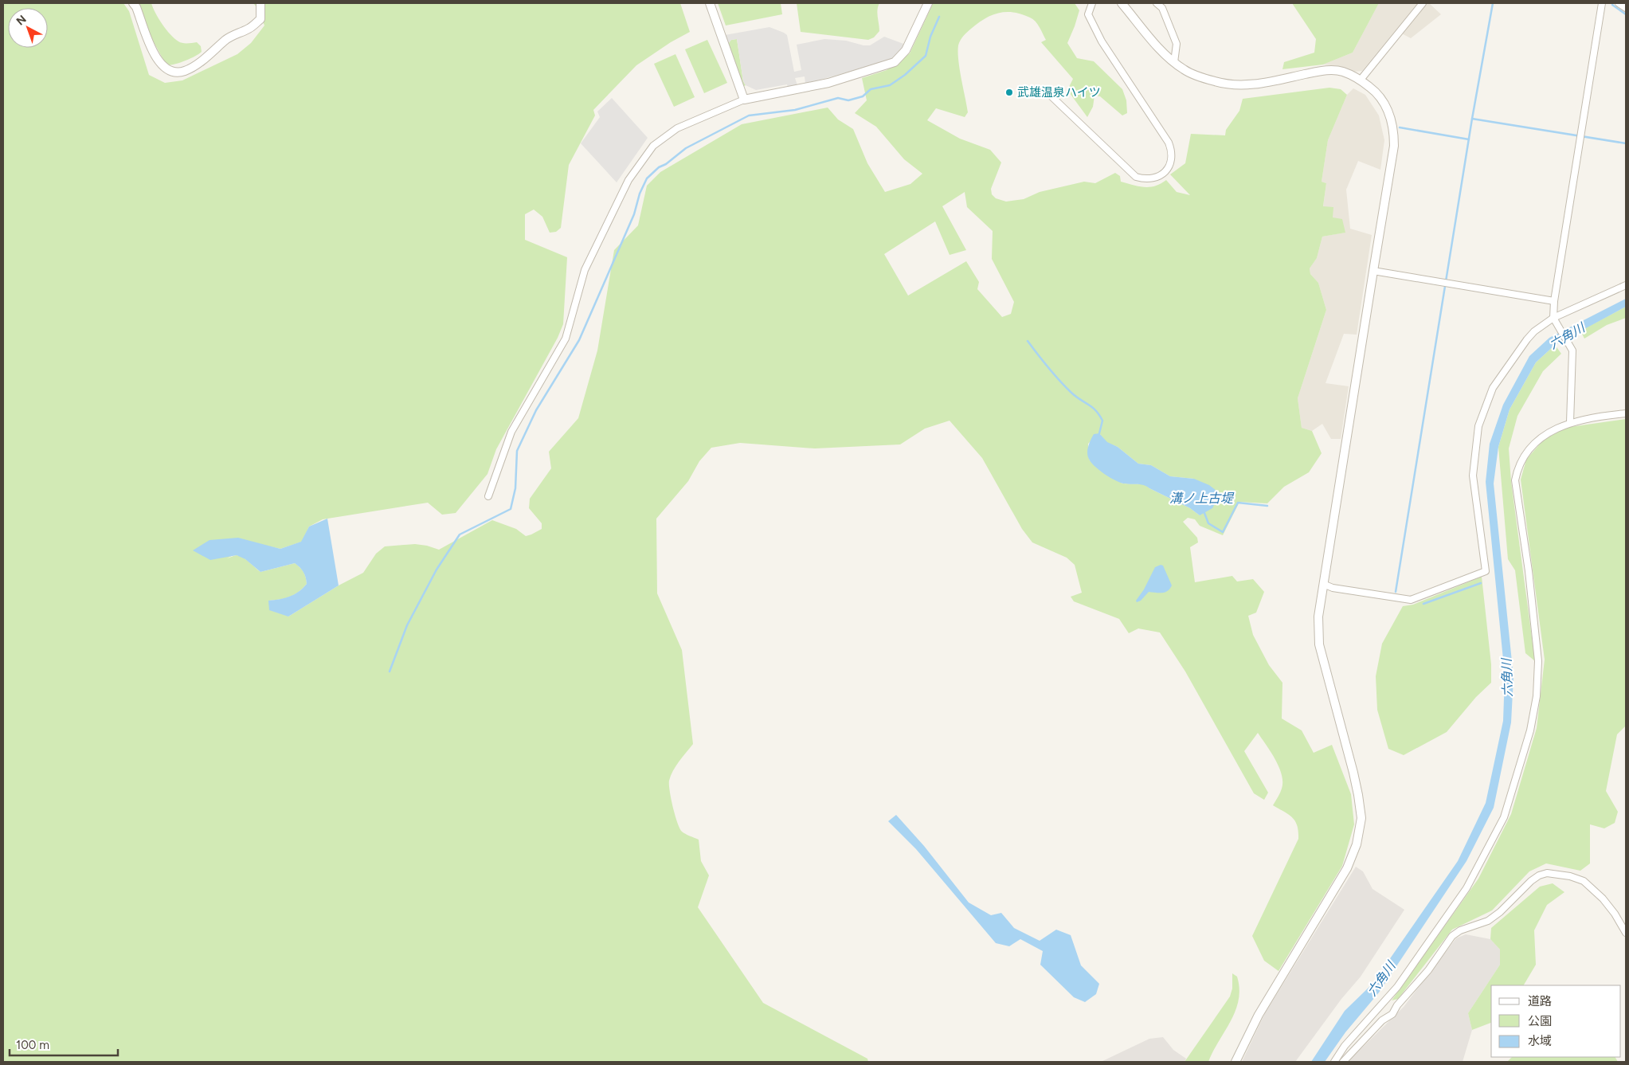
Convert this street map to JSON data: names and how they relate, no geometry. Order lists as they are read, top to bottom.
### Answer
{
  "water": ["六角川", "溝ノ上古堤"],
  "places": ["武雄温泉ハイツ"],
  "legend": ["道路", "公園", "水域"],
  "scale_bar": "100 m",
  "north": "top left"
}
